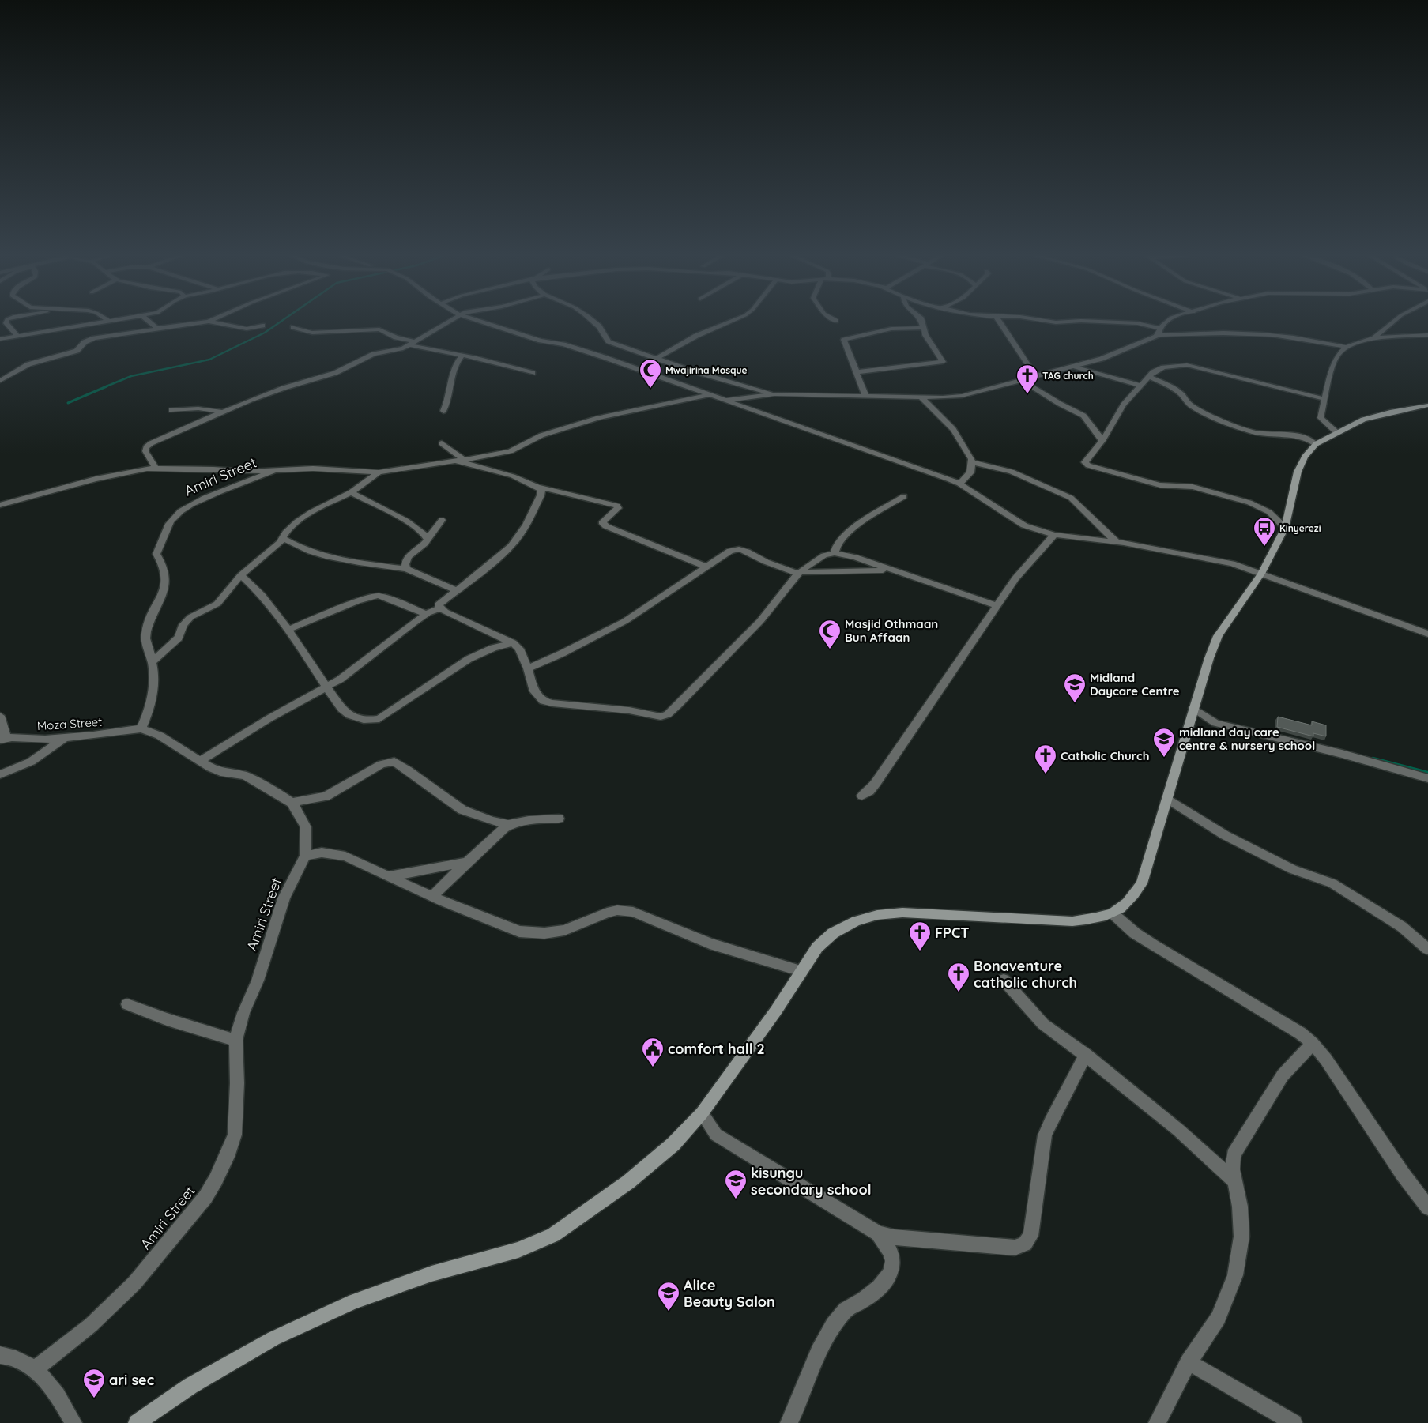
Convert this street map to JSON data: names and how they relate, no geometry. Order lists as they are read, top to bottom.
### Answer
{
  "streets": {
    "street": ["Amiri Street", "Moza Street"]
  },
  "crossings": [
    ["Amiri Street", "Moza Street"]
  ],
  "places": {
    "mosque": ["Mwajirina Mosque", "Masjid Othmaan Bun Affaan"],
    "church": [
      "TAG church",
      "Catholic Church",
      "FPCT",
      "Bonaventure catholic church"
    ],
    "bus stop": ["Kinyerezi"],
    "school or university": [
      "Midland Daycare Centre",
      "midland day care centre & nursery school",
      "kisungu secondary school",
      "Alice Beauty Salon",
      "ari sec"
    ],
    "public building": ["comfort hall 2"]
  }
}
